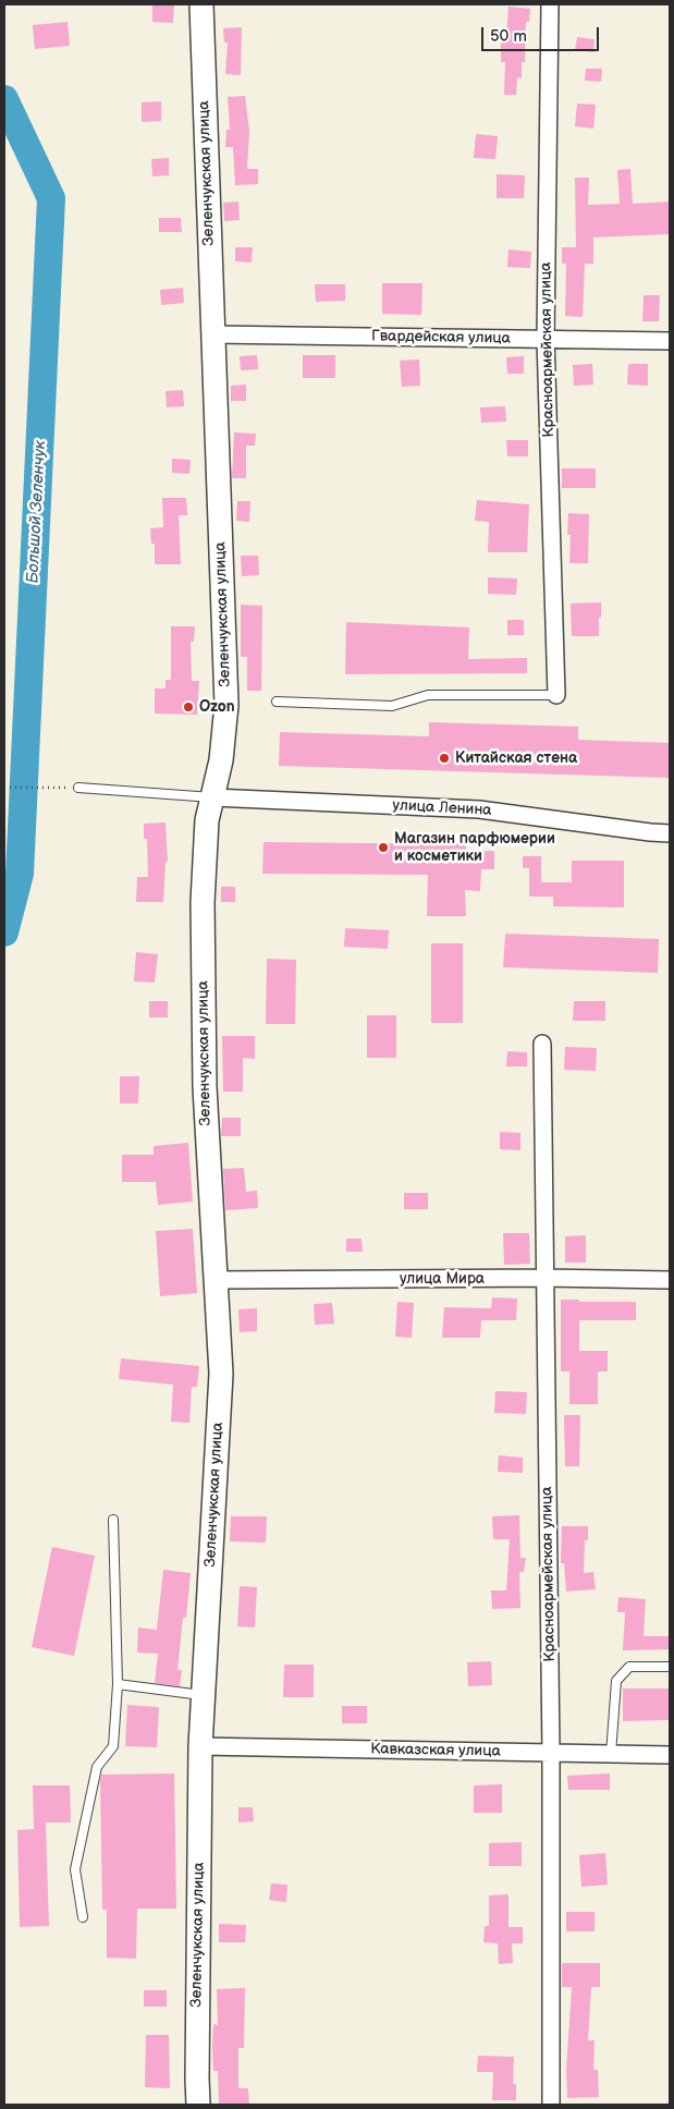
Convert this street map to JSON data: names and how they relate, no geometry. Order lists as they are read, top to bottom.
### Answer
{
  "streets": {
    "street": [
      "Зеленчукская улица",
      "Гвардейская улица",
      "Красноармейская улица",
      "улица Ленина",
      "улица Мира",
      "Кавказская улица"
    ]
  },
  "crossings": [
    ["Зеленчукская улица", "Гвардейская улица"],
    ["Зеленчукская улица", "улица Ленина"],
    ["Зеленчукская улица", "улица Мира"],
    ["Зеленчукская улица", "Кавказская улица"],
    ["Гвардейская улица", "Красноармейская улица"],
    ["Красноармейская улица", "улица Мира"],
    ["Красноармейская улица", "Кавказская улица"]
  ],
  "water": ["Большой Зеленчук"],
  "places": ["Ozon", "Китайская стена", "Магазин парфюмерии и косметики"],
  "scale_bar": "50 m"
}
